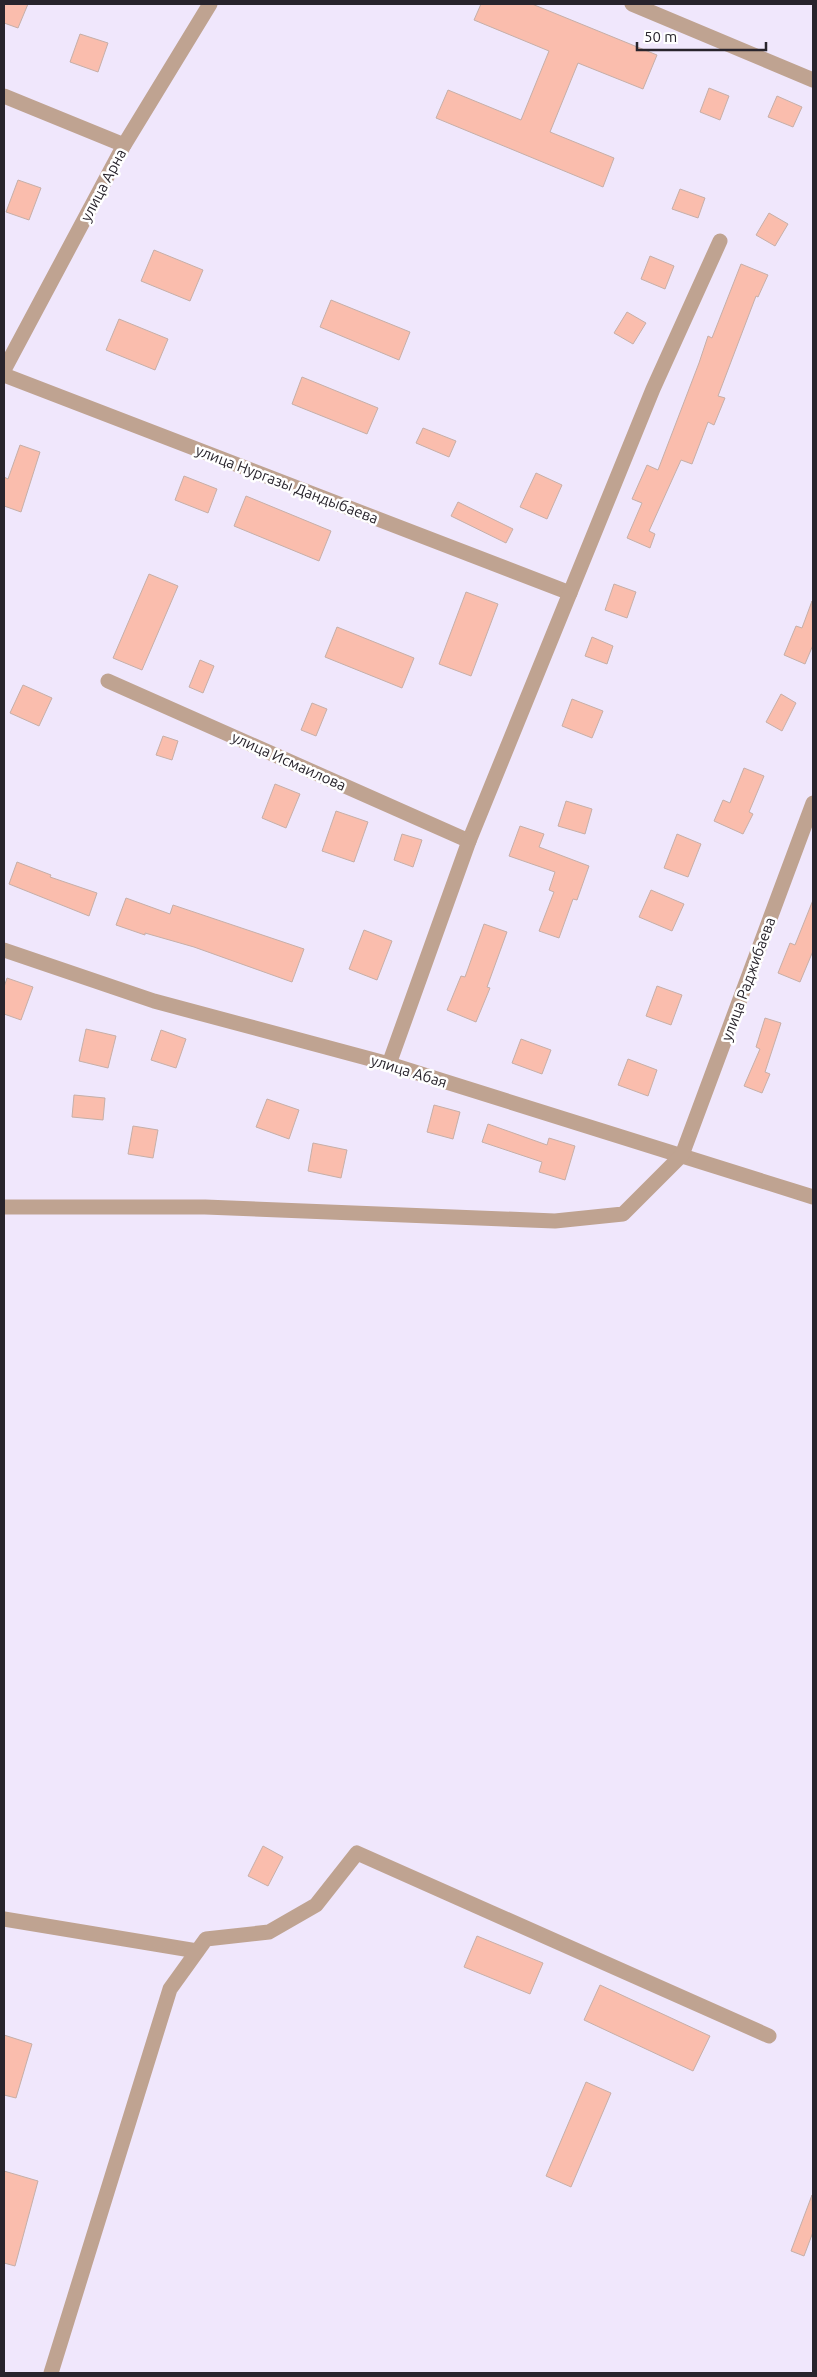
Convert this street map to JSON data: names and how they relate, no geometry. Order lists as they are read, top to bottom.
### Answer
{
  "streets": {
    "street": [
      "улица Арна",
      "улица Нургазы Дандыбаева",
      "улица Исмаилова",
      "улица Раджибаева",
      "улица Абая"
    ]
  },
  "crossings": [
    ["улица Раджибаева", "улица Абая"]
  ],
  "scale_bar": "50 m"
}
